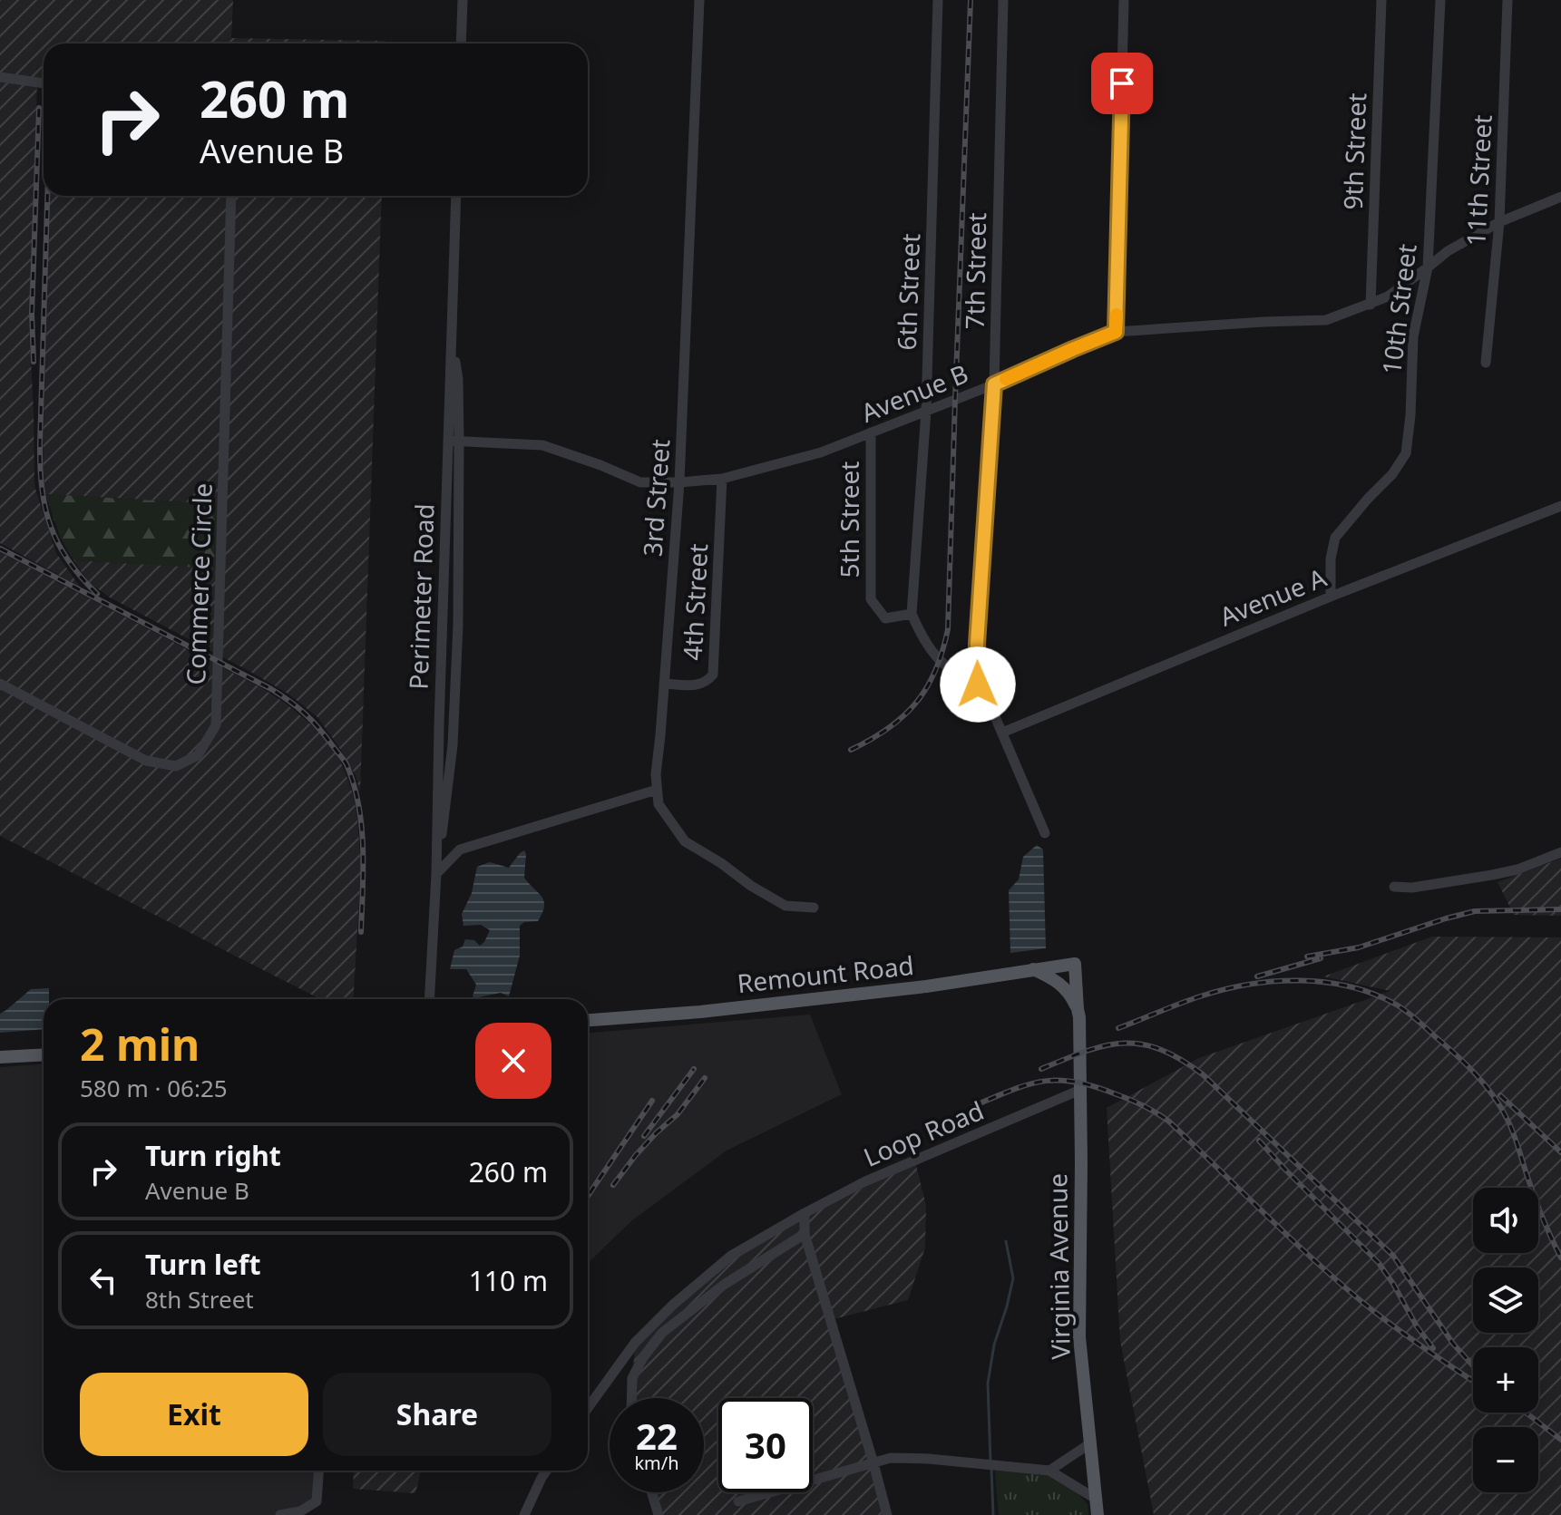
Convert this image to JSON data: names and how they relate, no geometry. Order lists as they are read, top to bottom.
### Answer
{
  "streets": {
    "main road": ["Remount Road", "Virginia Avenue"],
    "street": [
      "9th Street",
      "11th Street",
      "7th Street",
      "6th Street",
      "10th Street",
      "Avenue B",
      "3rd Street",
      "5th Street",
      "Commerce Circle",
      "Perimeter Road",
      "Avenue A",
      "4th Street",
      "Loop Road"
    ]
  },
  "crossings": [
    ["9th Street", "Avenue B"],
    ["11th Street", "Avenue B"],
    ["7th Street", "Avenue B"],
    ["7th Street", "Avenue A"],
    ["6th Street", "Avenue B"],
    ["6th Street", "5th Street"],
    ["10th Street", "Avenue B"],
    ["10th Street", "Avenue A"],
    ["Avenue B", "3rd Street"],
    ["Avenue B", "5th Street"],
    ["Avenue B", "Perimeter Road"],
    ["Avenue B", "4th Street"],
    ["3rd Street", "4th Street"],
    ["Remount Road", "Virginia Avenue"],
    ["Loop Road", "Virginia Avenue"]
  ],
  "page": {
    "turn": ["260 m", "Avenue B"],
    "heading": ["2 min", "580 m · 06:25"],
    "list": [
      {
        "name": "Turn right",
        "note": "Avenue B",
        "value": "260 m"
      },
      {
        "name": "Turn left",
        "note": "8th Street",
        "value": "110 m"
      }
    ],
    "map_buttons": ["+", "−"],
    "buttons": ["Exit", "Share"],
    "speed": "22 km/h",
    "limit": "30"
  }
}
